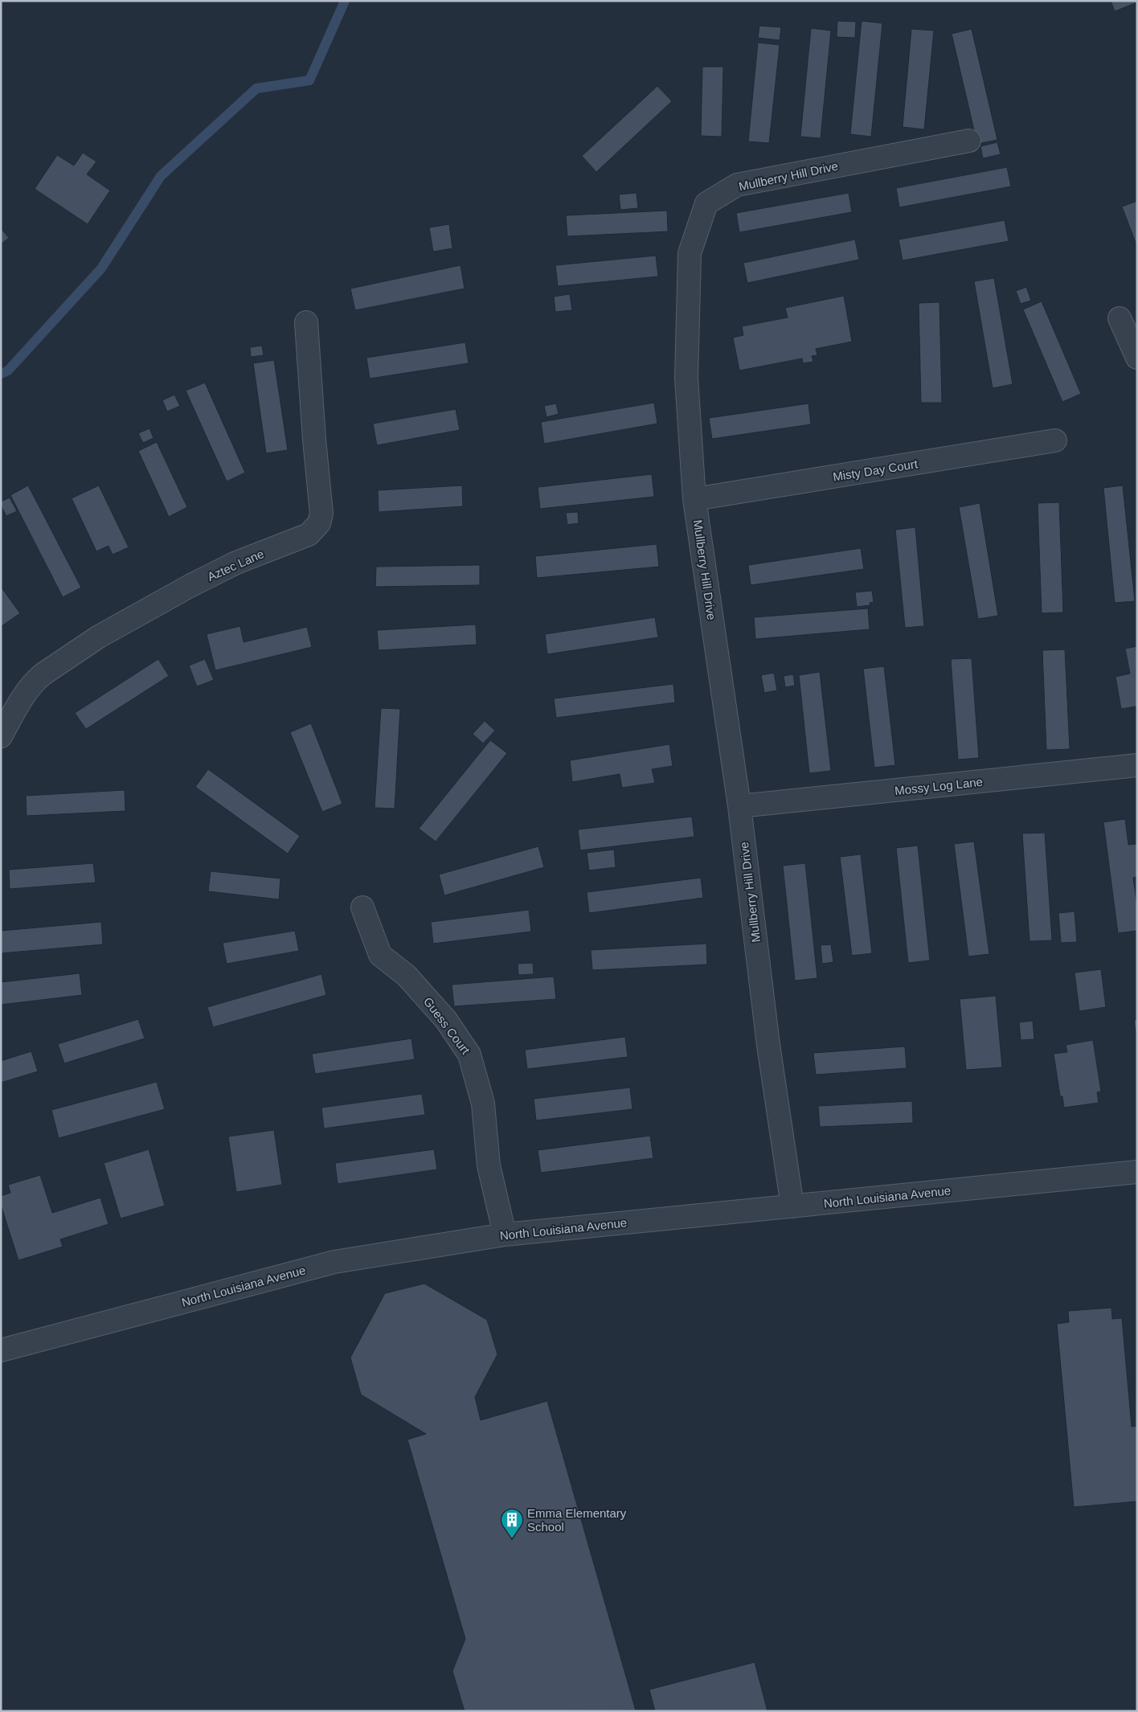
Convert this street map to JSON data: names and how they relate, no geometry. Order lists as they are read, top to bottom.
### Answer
{
  "streets": {
    "street": [
      "Mullberry Hill Drive",
      "Misty Day Court",
      "Aztec Lane",
      "Mossy Log Lane",
      "Guess Court",
      "North Louisiana Avenue"
    ]
  },
  "crossings": [
    ["Mullberry Hill Drive", "Misty Day Court"],
    ["Mullberry Hill Drive", "Mossy Log Lane"],
    ["Mullberry Hill Drive", "North Louisiana Avenue"],
    ["Guess Court", "North Louisiana Avenue"]
  ],
  "places": {
    "building": ["Emma Elementary School"]
  }
}
